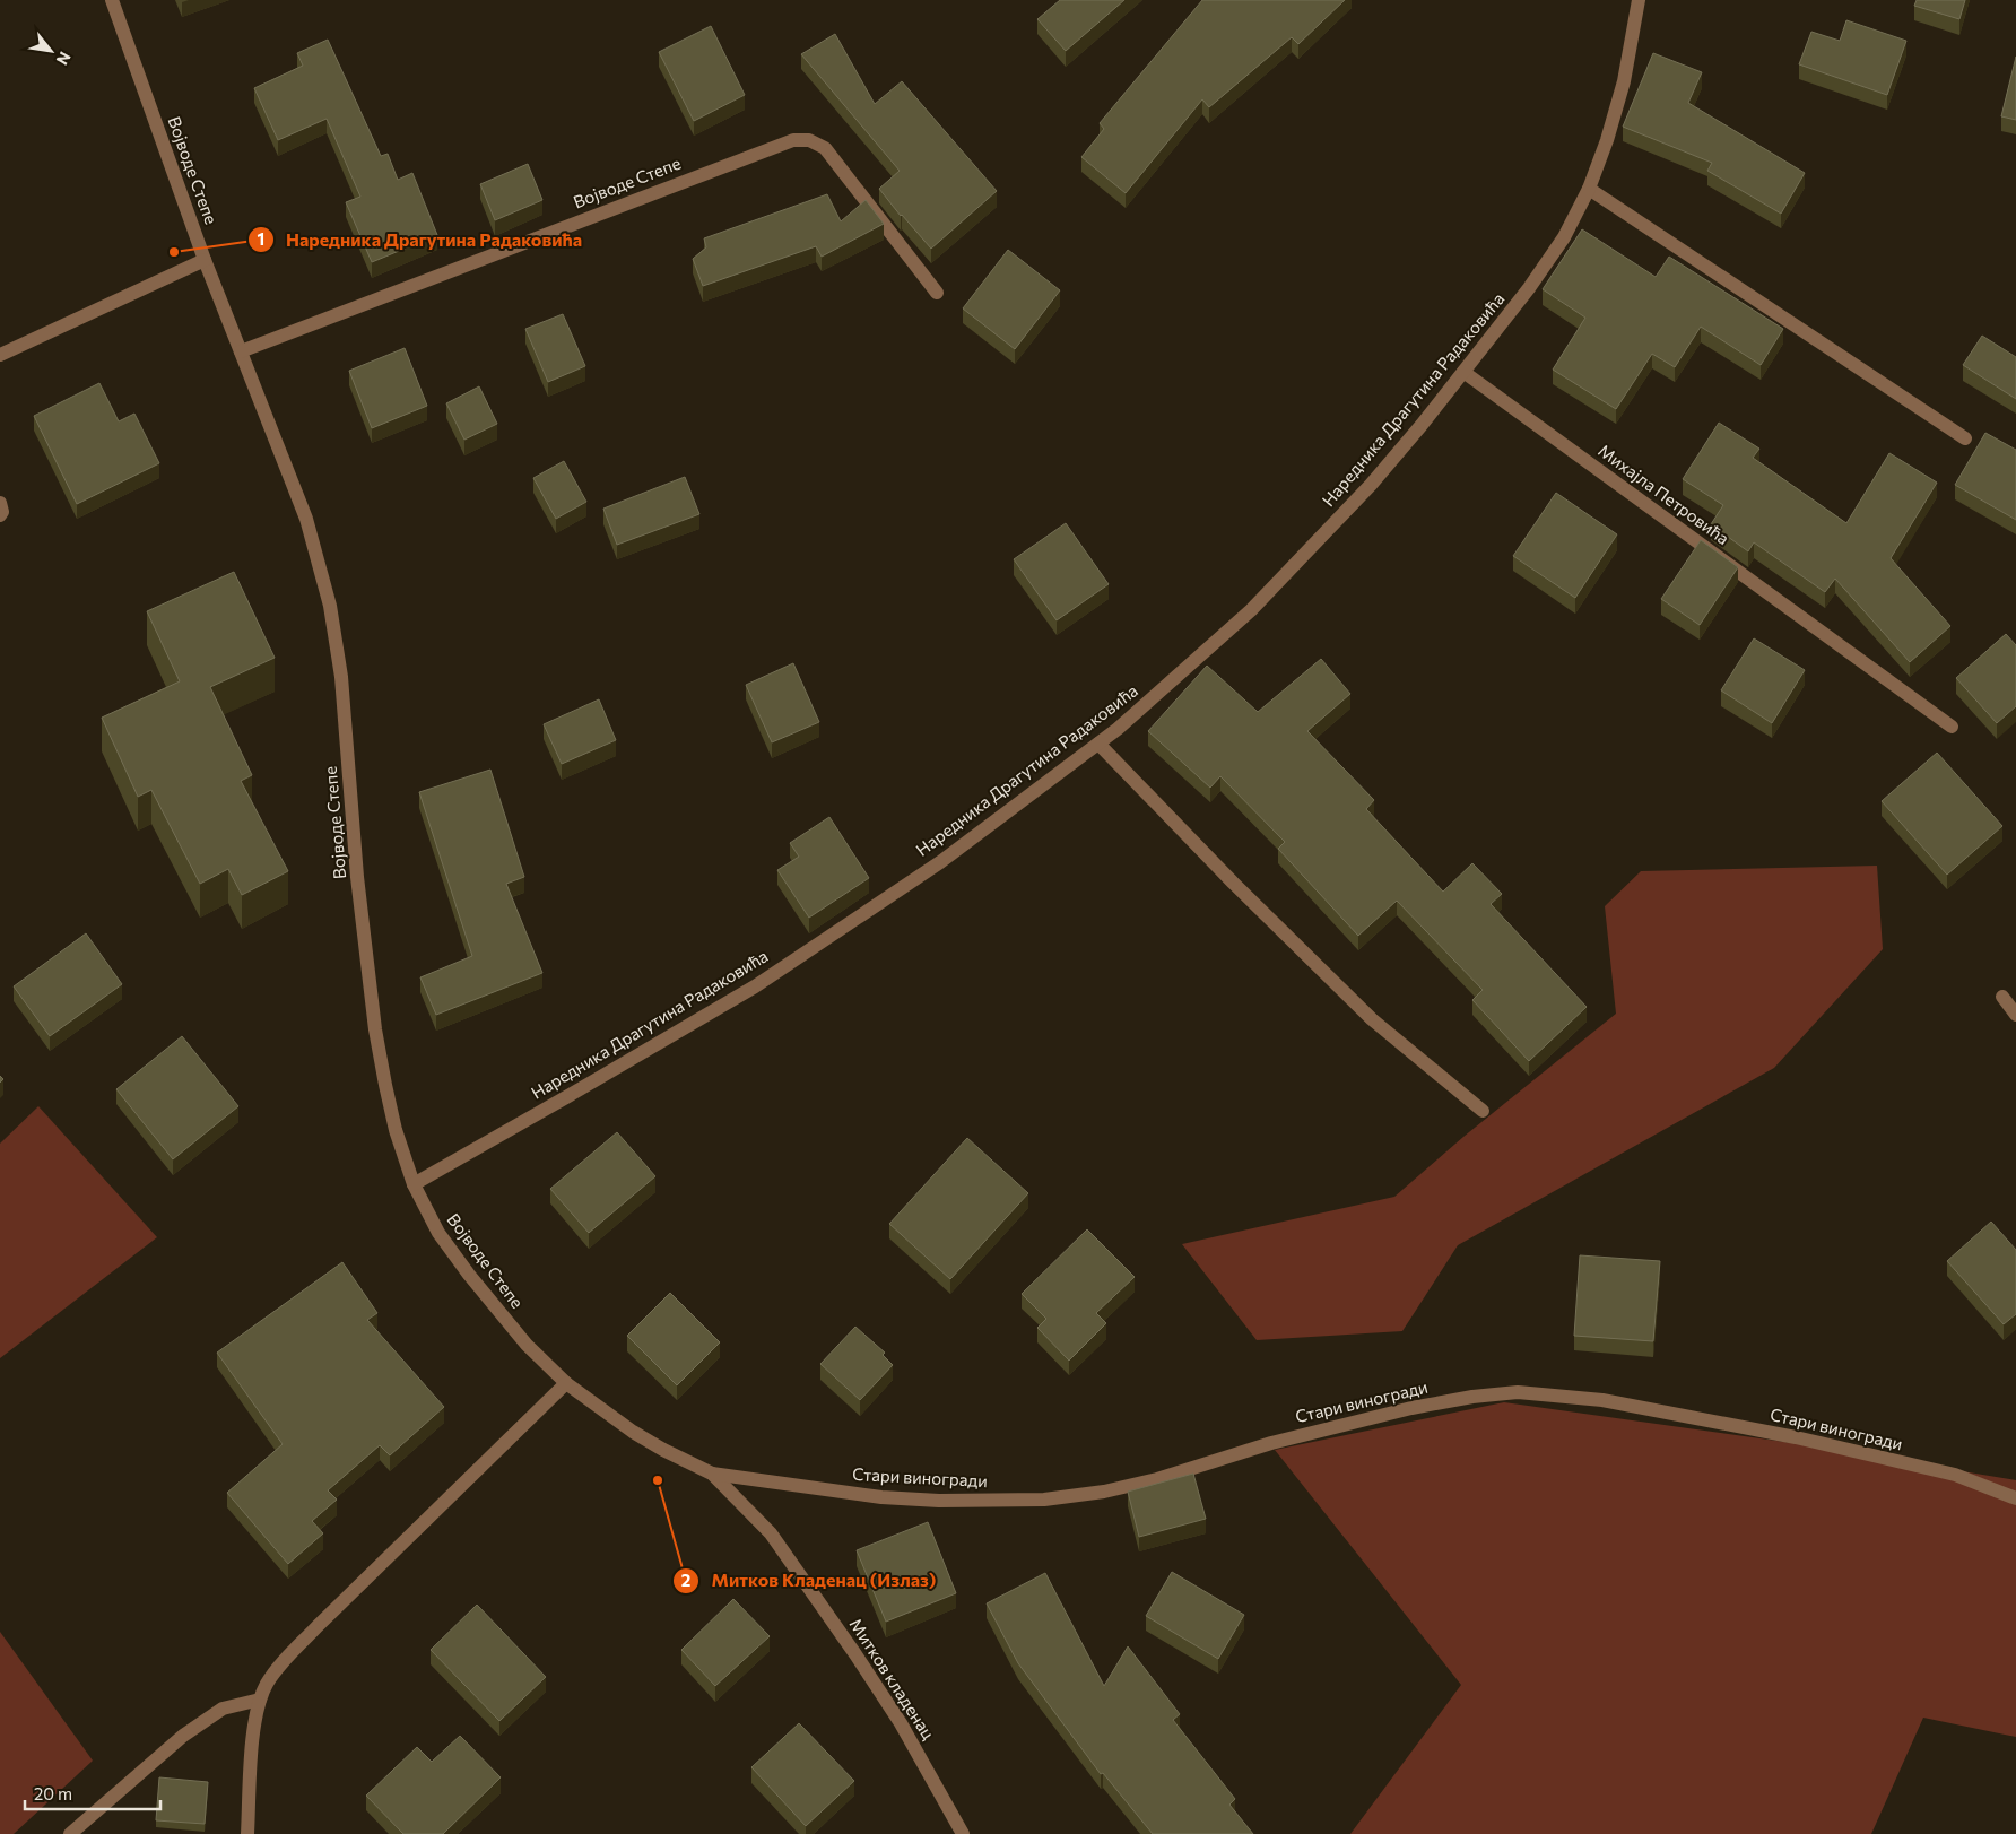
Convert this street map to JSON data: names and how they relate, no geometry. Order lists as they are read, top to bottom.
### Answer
{
  "streets": {
    "street": [
      "Војводе Степе",
      "Наредника Драгутина Радаковића",
      "Михајла Петровића",
      "Стари виногради",
      "Митков кладенац"
    ]
  },
  "crossings": [
    ["Војводе Степе", "Наредника Драгутина Радаковића"],
    ["Војводе Степе", "Митков кладенац"],
    ["Наредника Драгутина Радаковића", "Михајла Петровића"],
    ["Стари виногради", "Митков кладенац"]
  ],
  "places": ["Наредника Драгутина Радаковића", "Митков Кладенац (Излаз)"],
  "scale_bar": "20 m",
  "north": "bottom right"
}
